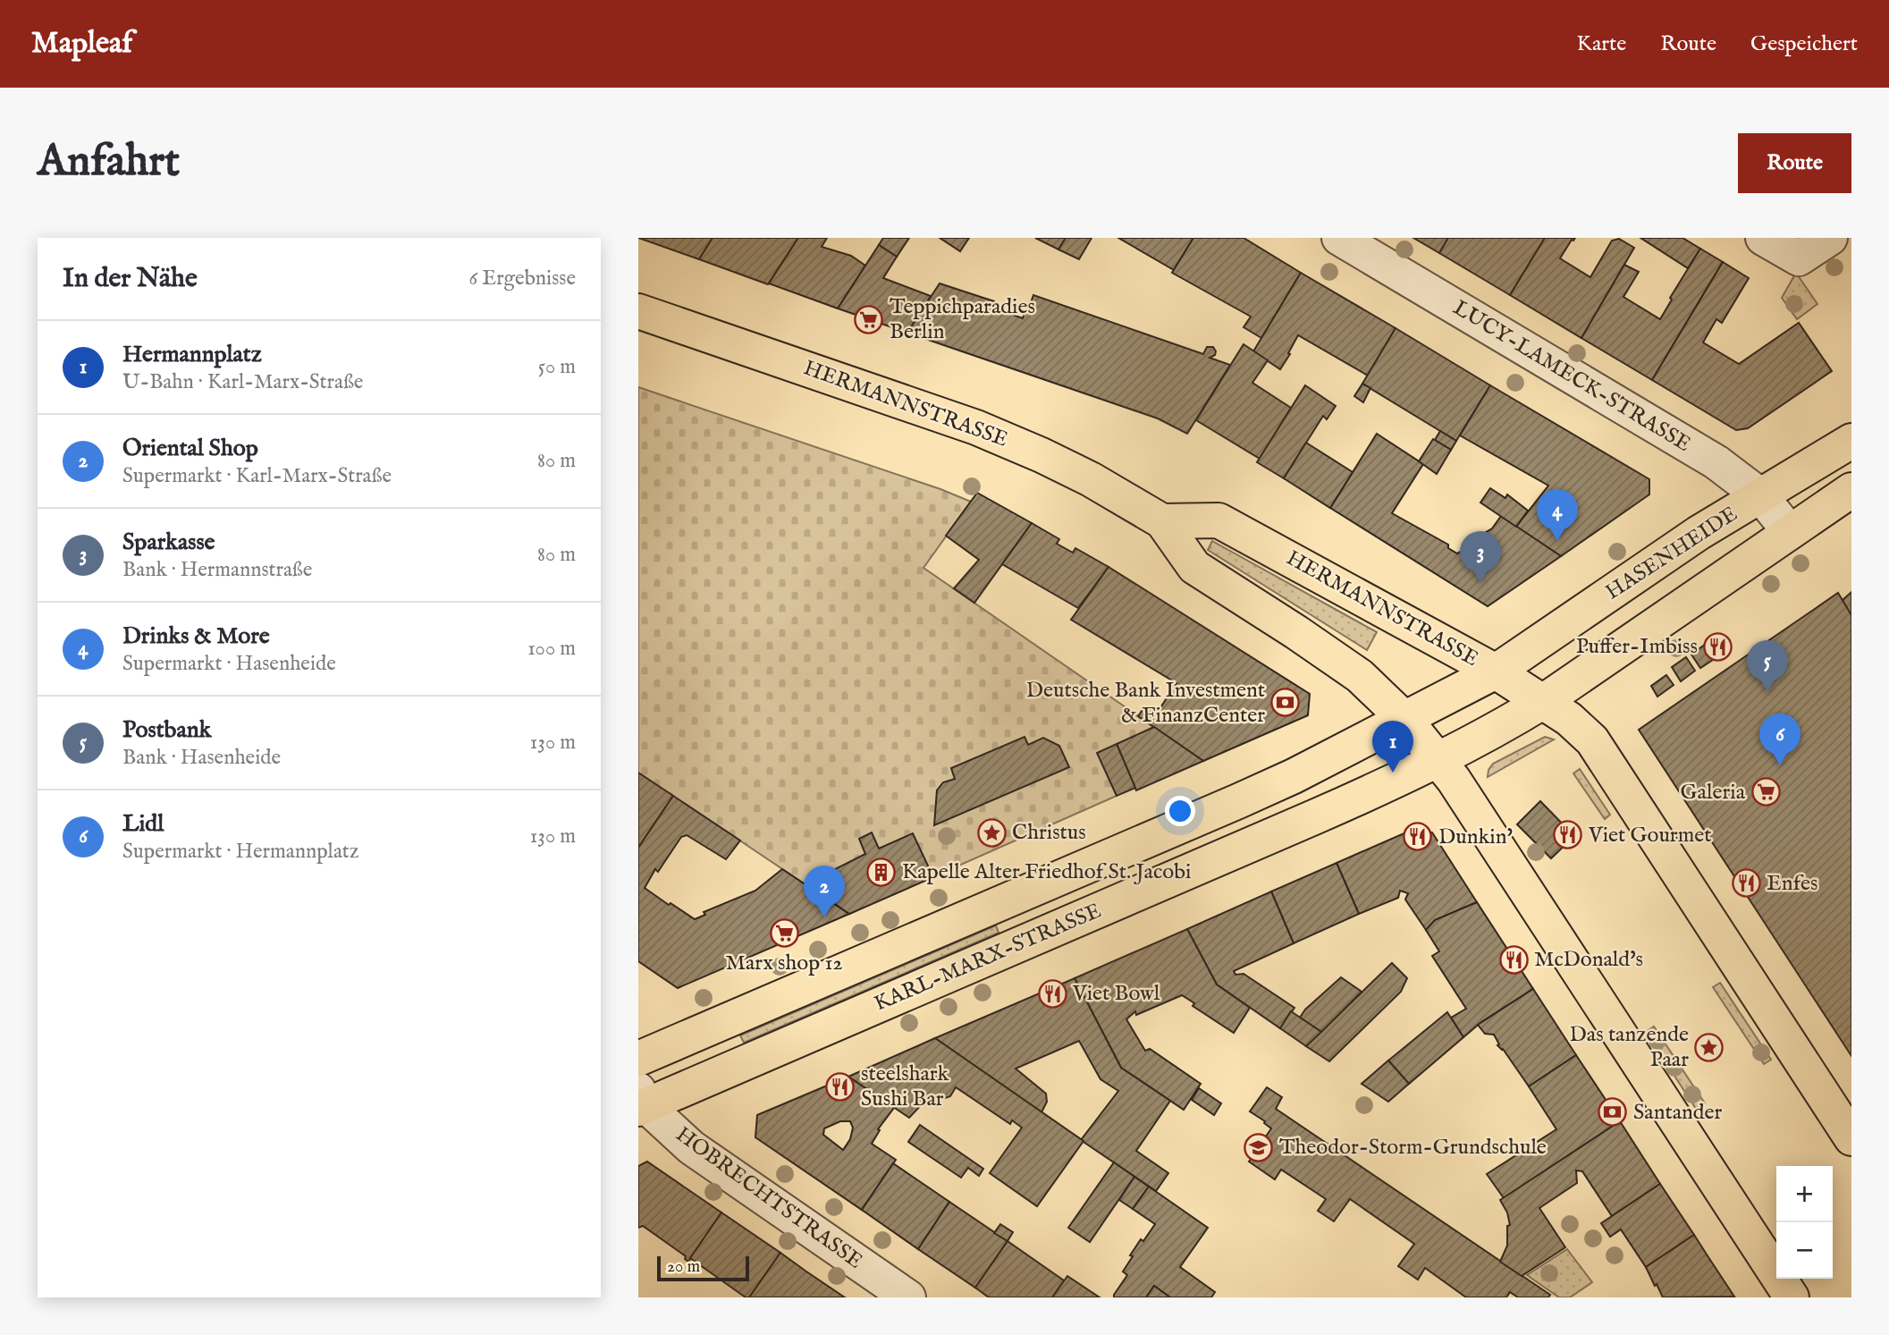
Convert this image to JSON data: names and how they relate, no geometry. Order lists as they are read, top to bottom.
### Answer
{
  "streets": {
    "main road": ["HERMANNSTRASSE", "HASENHEIDE", "KARL-MARX-STRASSE"],
    "street": ["LUCY-LAMECK-STRASSE", "HOBRECHTSTRASSE"]
  },
  "crossings": [
    ["LUCY-LAMECK-STRASSE", "HASENHEIDE"],
    ["HERMANNSTRASSE", "HASENHEIDE"],
    ["HERMANNSTRASSE", "KARL-MARX-STRASSE"],
    ["HASENHEIDE", "KARL-MARX-STRASSE"],
    ["KARL-MARX-STRASSE", "HOBRECHTSTRASSE"]
  ],
  "places": {
    "supermarket": ["Teppichparadies Berlin", "Galeria", "Marx shop 12"],
    "restaurant": [
      "Puffer-Imbiss",
      "Viet Gourmet",
      "Dunkin'",
      "Enfes",
      "McDonald's",
      "Viet Bowl",
      "steelshark Sushi Bar"
    ],
    "bank": ["Deutsche Bank Investment & FinanzCenter", "Santander"],
    "place": ["Christus", "Das tanzende Paar"],
    "building": ["Kapelle Alter Friedhof St. Jacobi"],
    "school or university": ["Theodor-Storm-Grundschule"]
  },
  "scale_bar": "20 m",
  "page": {
    "header": "Mapleaf",
    "nav": ["Karte", "Route", "Gespeichert"],
    "buttons": "Route",
    "title": "Anfahrt",
    "heading": ["In der Nähe", "6 Ergebnisse"],
    "list": [
      {
        "mark": "1",
        "name": "Hermannplatz",
        "note": "U-Bahn · Karl-Marx-Straße",
        "value": "50 m"
      },
      {
        "mark": "2",
        "name": "Oriental Shop",
        "note": "Supermarkt · Karl-Marx-Straße",
        "value": "80 m"
      },
      {
        "mark": "3",
        "name": "Sparkasse",
        "note": "Bank · Hermannstraße",
        "value": "80 m"
      },
      {
        "mark": "4",
        "name": "Drinks & More",
        "note": "Supermarkt · Hasenheide",
        "value": "100 m"
      },
      {
        "mark": "5",
        "name": "Postbank",
        "note": "Bank · Hasenheide",
        "value": "130 m"
      },
      {
        "mark": "6",
        "name": "Lidl",
        "note": "Supermarkt · Hermannplatz",
        "value": "130 m"
      }
    ],
    "pins": [
      "4",
      "3",
      "5",
      "6",
      "1",
      "2"
    ],
    "map_buttons": ["+", "−"],
    "scale": "20 m"
  }
}
